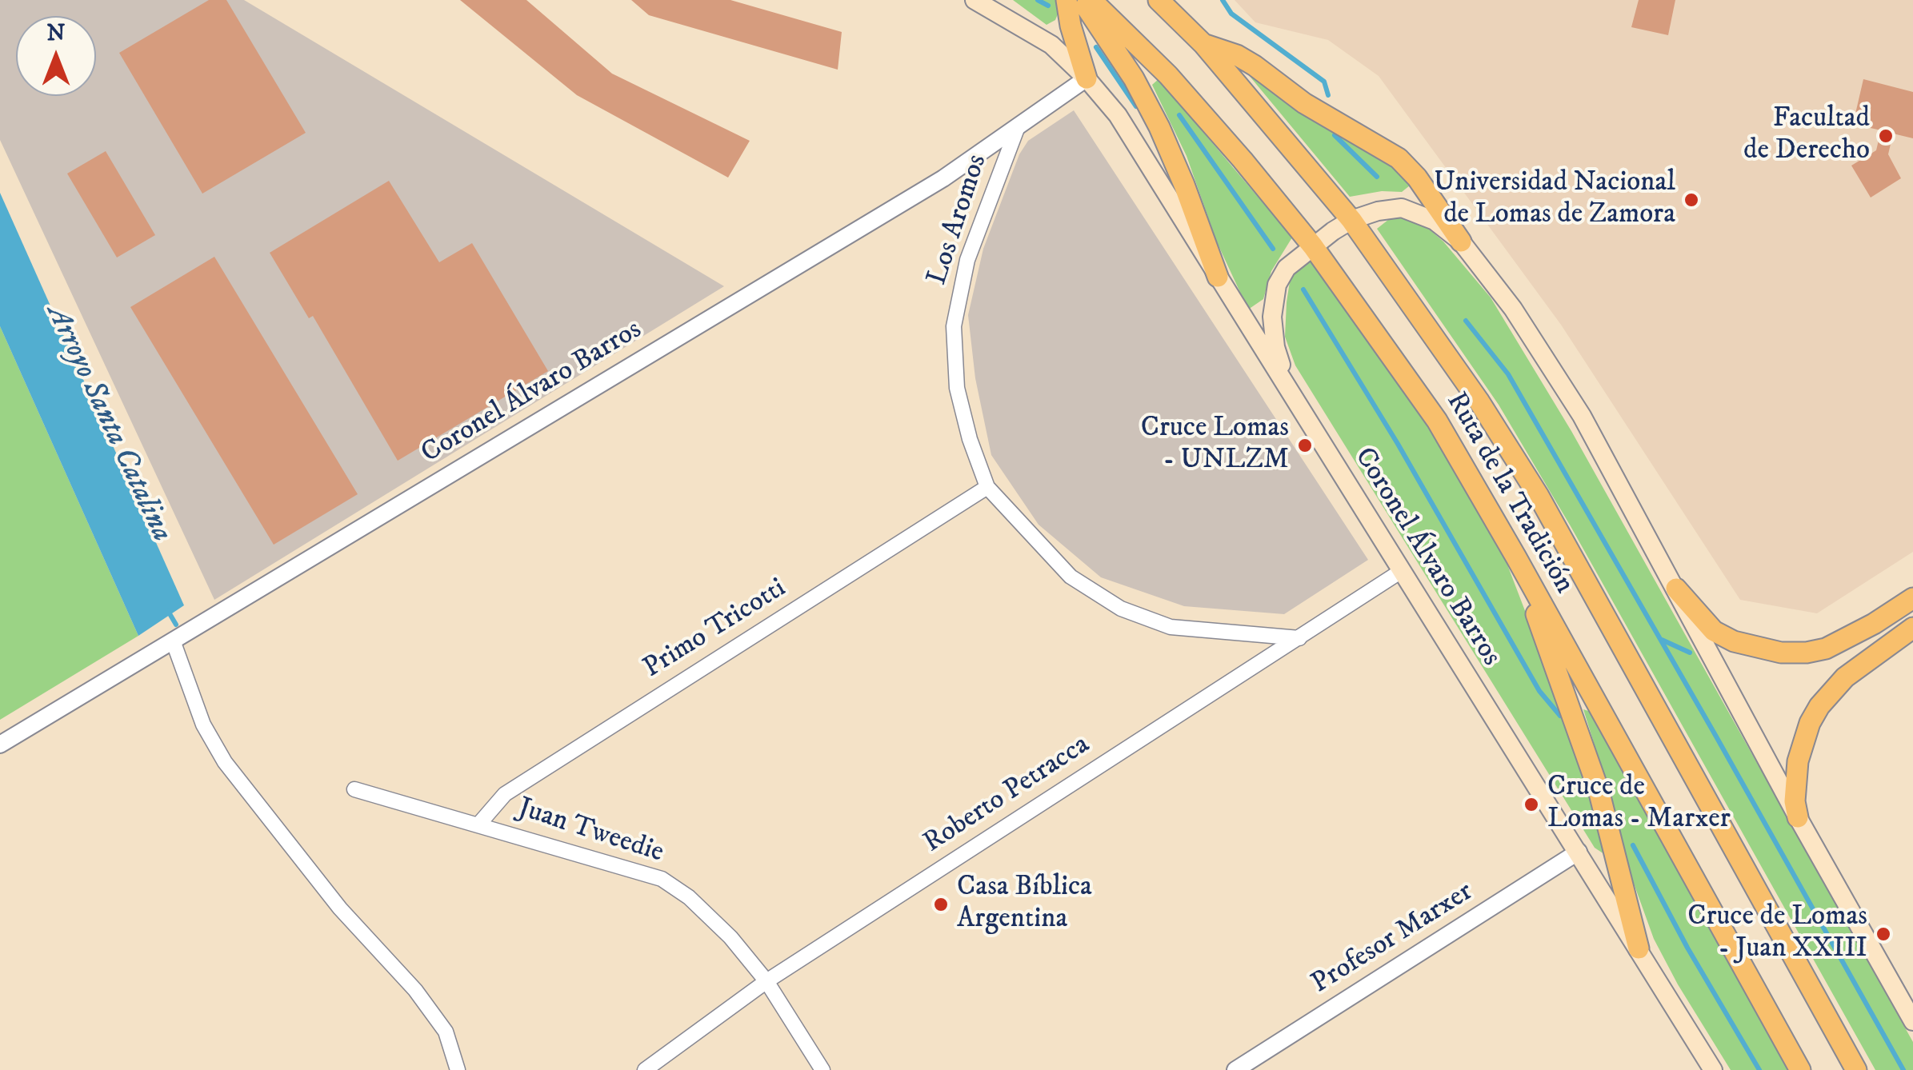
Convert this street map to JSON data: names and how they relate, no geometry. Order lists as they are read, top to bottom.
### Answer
{
  "streets": {
    "main road": ["Coronel Álvaro Barros", "Ruta de la Tradición"],
    "street": [
      "Los Aromos",
      "Primo Tricotti",
      "Roberto Petracca",
      "Juan Tweedie",
      "Profesor Marxer"
    ]
  },
  "crossings": [
    ["Los Aromos", "Coronel Álvaro Barros"],
    ["Los Aromos", "Primo Tricotti"],
    ["Los Aromos", "Roberto Petracca"],
    ["Coronel Álvaro Barros", "Roberto Petracca"],
    ["Coronel Álvaro Barros", "Profesor Marxer"],
    ["Primo Tricotti", "Juan Tweedie"],
    ["Roberto Petracca", "Juan Tweedie"]
  ],
  "water": ["Arroyo Santa Catalina"],
  "places": [
    "Facultad de Derecho",
    "Universidad Nacional de Lomas de Zamora",
    "Cruce Lomas - UNLZM",
    "Cruce de Lomas - Marxer",
    "Casa Bíblica Argentina",
    "Cruce de Lomas - Juan XXIII"
  ],
  "north": "top"
}
